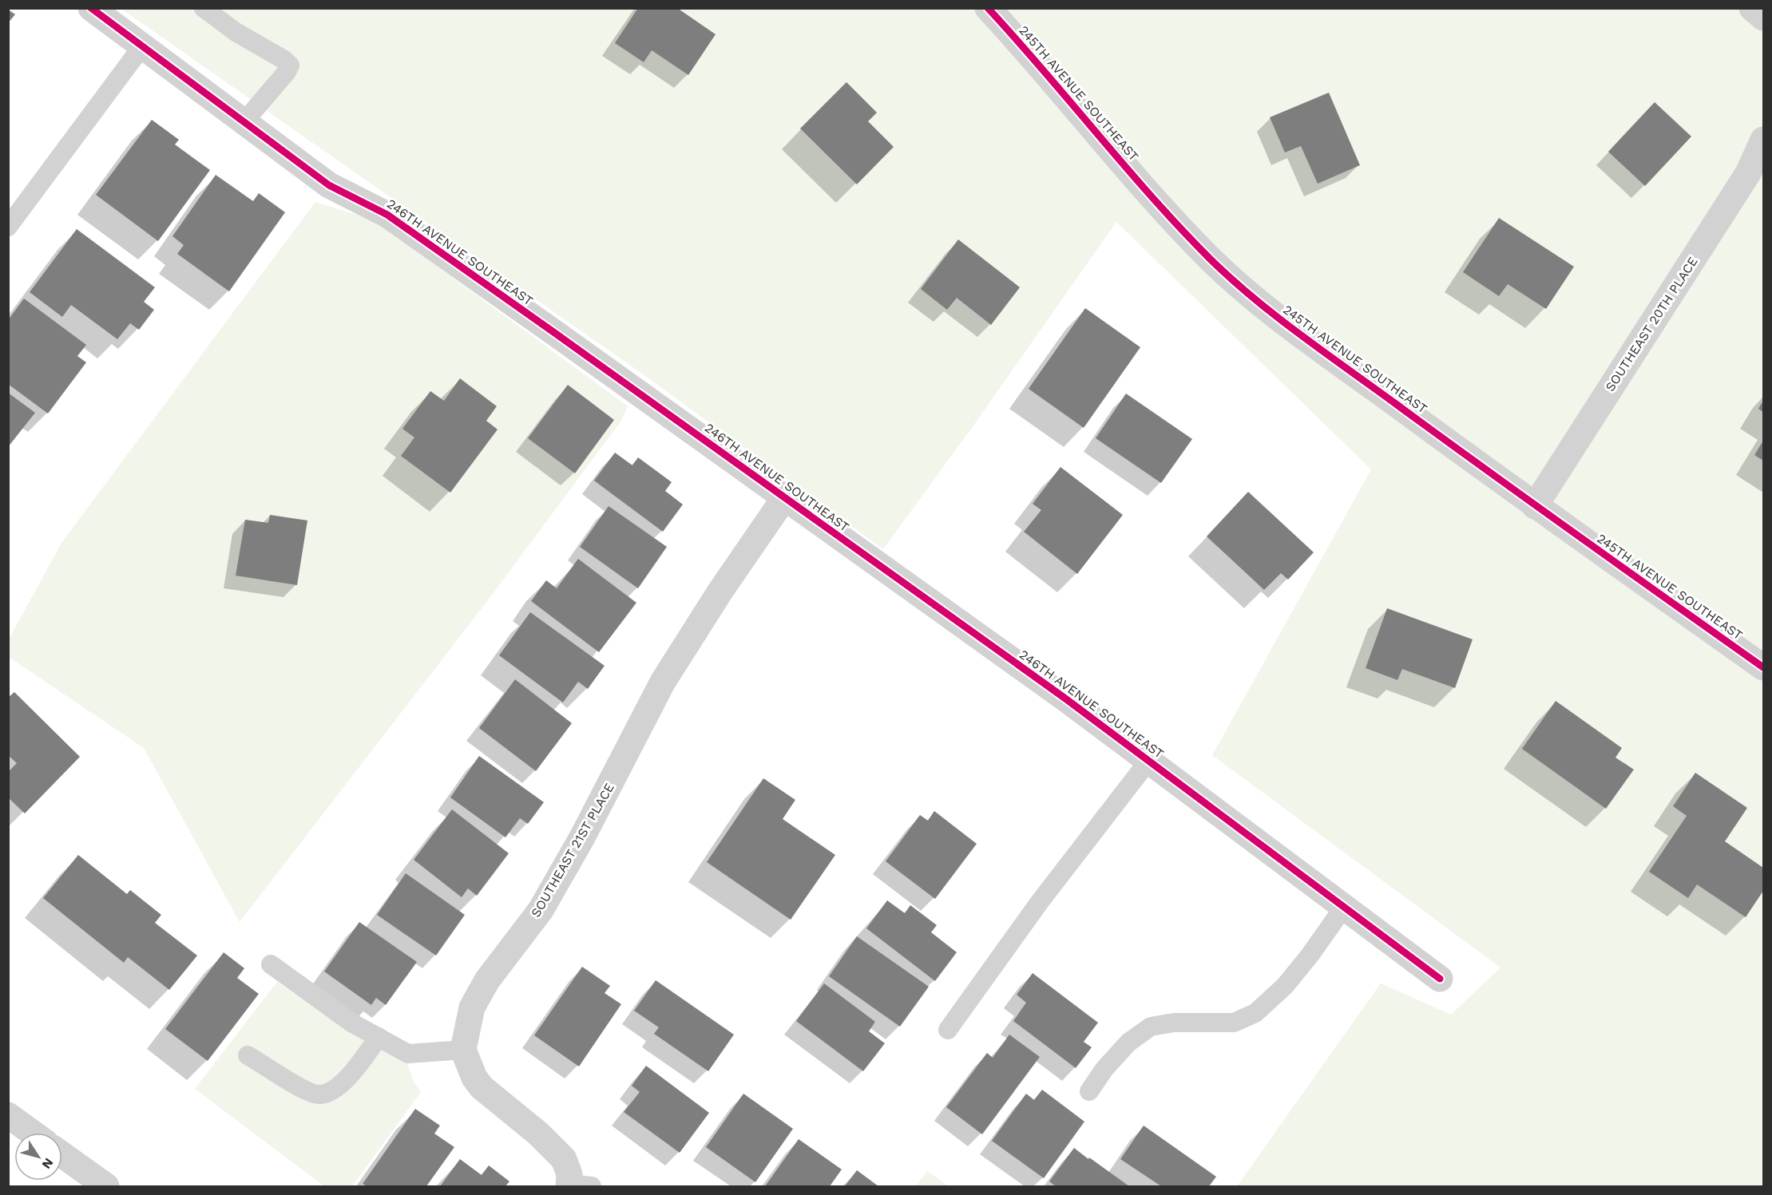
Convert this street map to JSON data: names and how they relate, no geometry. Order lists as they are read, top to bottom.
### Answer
{
  "streets": {
    "street": [
      "245TH AVENUE SOUTHEAST",
      "246TH AVENUE SOUTHEAST",
      "SOUTHEAST 20TH PLACE",
      "SOUTHEAST 21ST PLACE"
    ]
  },
  "crossings": [
    ["245TH AVENUE SOUTHEAST", "SOUTHEAST 20TH PLACE"],
    ["246TH AVENUE SOUTHEAST", "SOUTHEAST 21ST PLACE"]
  ],
  "north": "bottom right"
}
